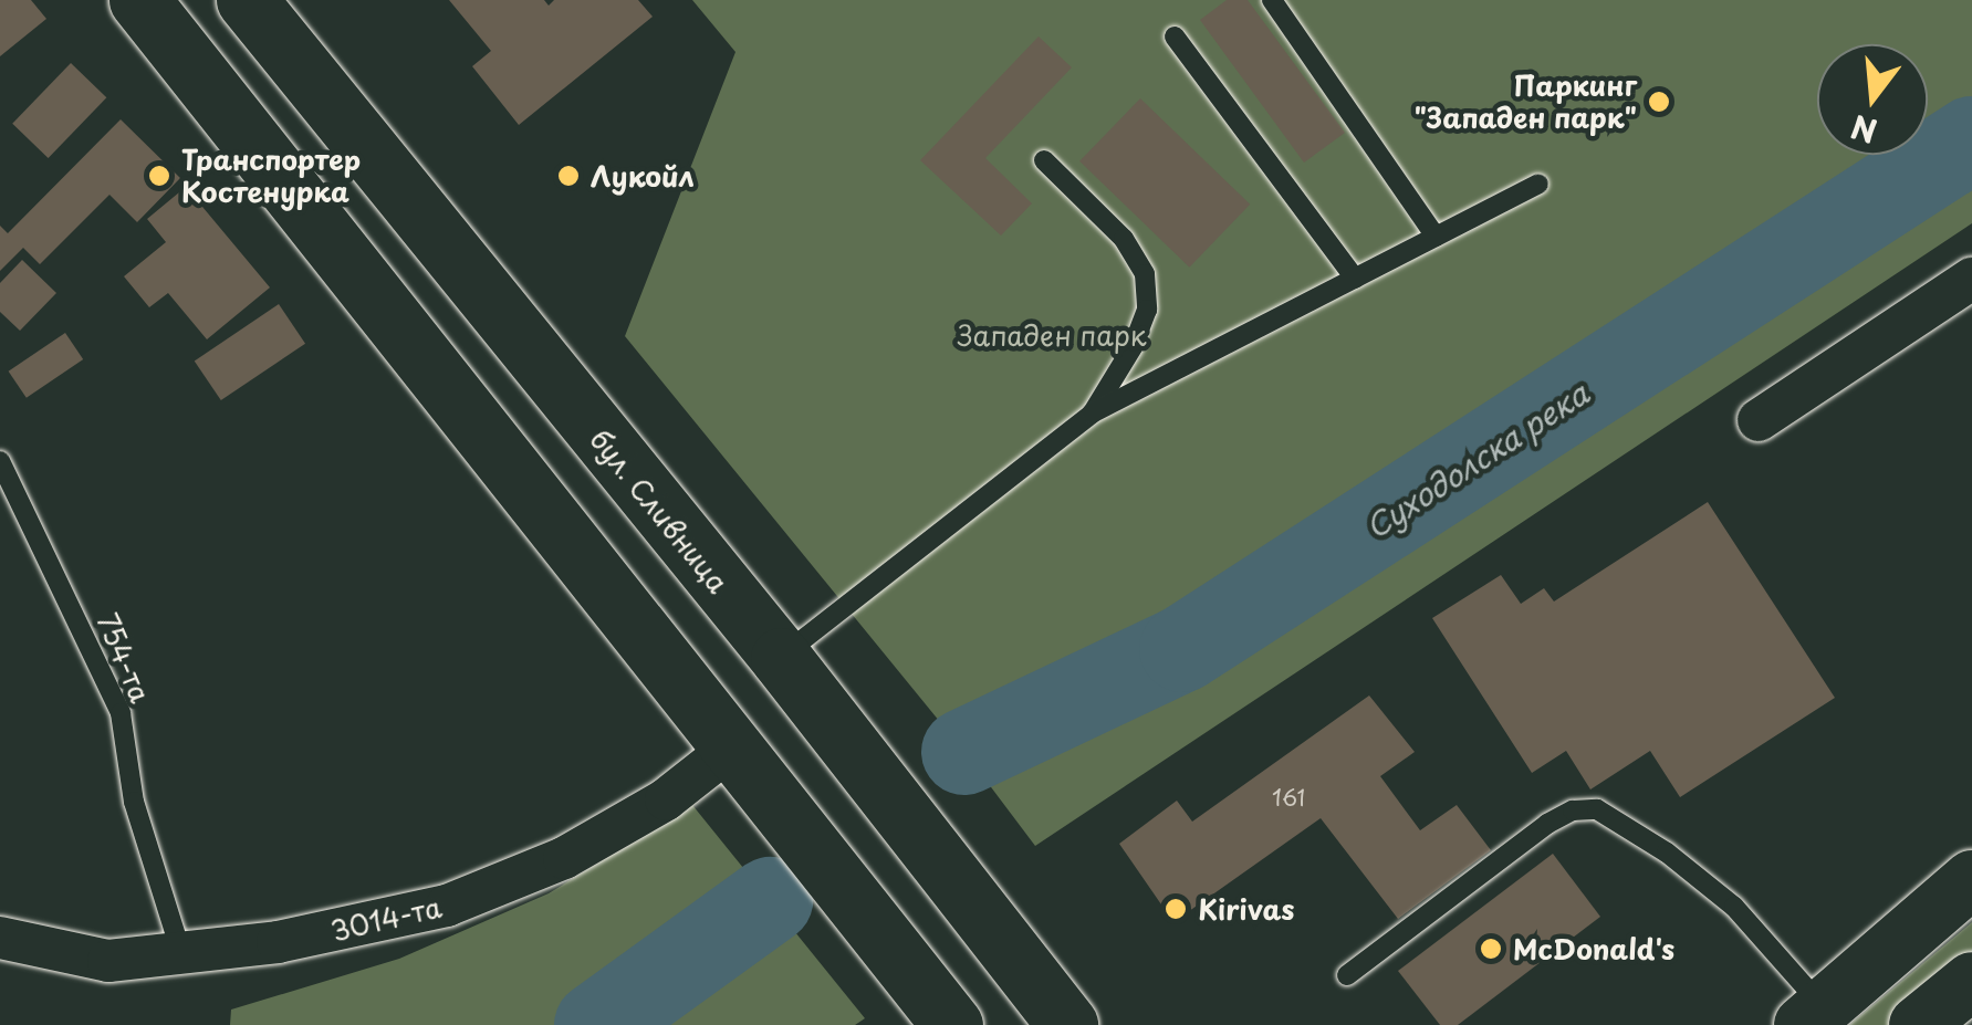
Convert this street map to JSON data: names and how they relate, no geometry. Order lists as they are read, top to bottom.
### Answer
{
  "streets": {
    "main road": ["бул. Сливница"],
    "street": ["3014-та"],
    "lane": ["754-та"]
  },
  "crossings": [
    ["754-та", "3014-та"]
  ],
  "water": ["Суходолска река"],
  "parks": ["Западен парк"],
  "places": [
    "Паркинг \"Западен парк\"",
    "Транспортер Костенурка",
    "Лукойл",
    "Kirivas",
    "McDonald's"
  ],
  "house_numbers": ["161"],
  "north": "bottom"
}
